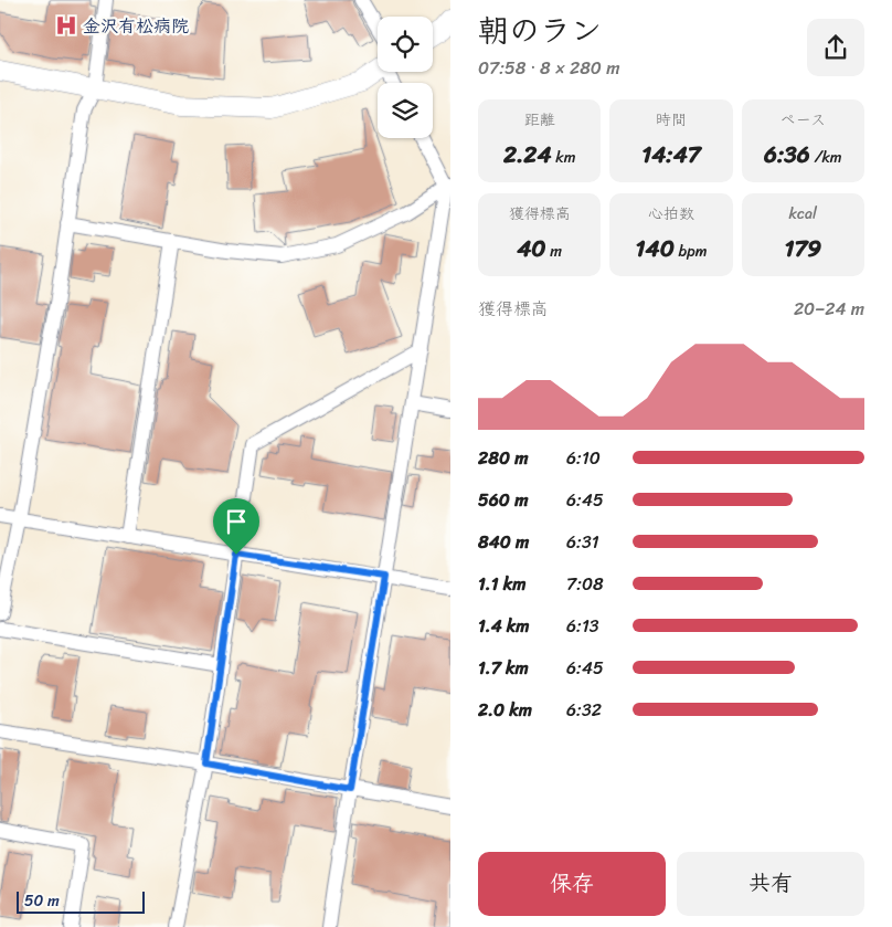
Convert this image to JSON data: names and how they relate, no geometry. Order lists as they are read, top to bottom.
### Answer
{
  "places": {
    "hospital": ["金沢有松病院"]
  },
  "scale_bar": "50 m",
  "page": {
    "heading": ["朝のラン", "07:58 · 8 × 280 m"],
    "stats": [
      ["距離", "2.24 km"],
      ["時間", "14:47"],
      ["ペース", "6:36 /km"],
      ["獲得標高", "40 m"],
      ["心拍数", "140 bpm"],
      ["kcal", "179"]
    ],
    "chart": ["獲得標高", "20–24 m"],
    "list": [
      {
        "name": "280 m",
        "note": "6:10"
      },
      {
        "name": "560 m",
        "note": "6:45"
      },
      {
        "name": "840 m",
        "note": "6:31"
      },
      {
        "name": "1.1 km",
        "note": "7:08"
      },
      {
        "name": "1.4 km",
        "note": "6:13"
      },
      {
        "name": "1.7 km",
        "note": "6:45"
      },
      {
        "name": "2.0 km",
        "note": "6:32"
      }
    ],
    "buttons": ["保存", "共有"],
    "scale": "50 m"
  }
}
